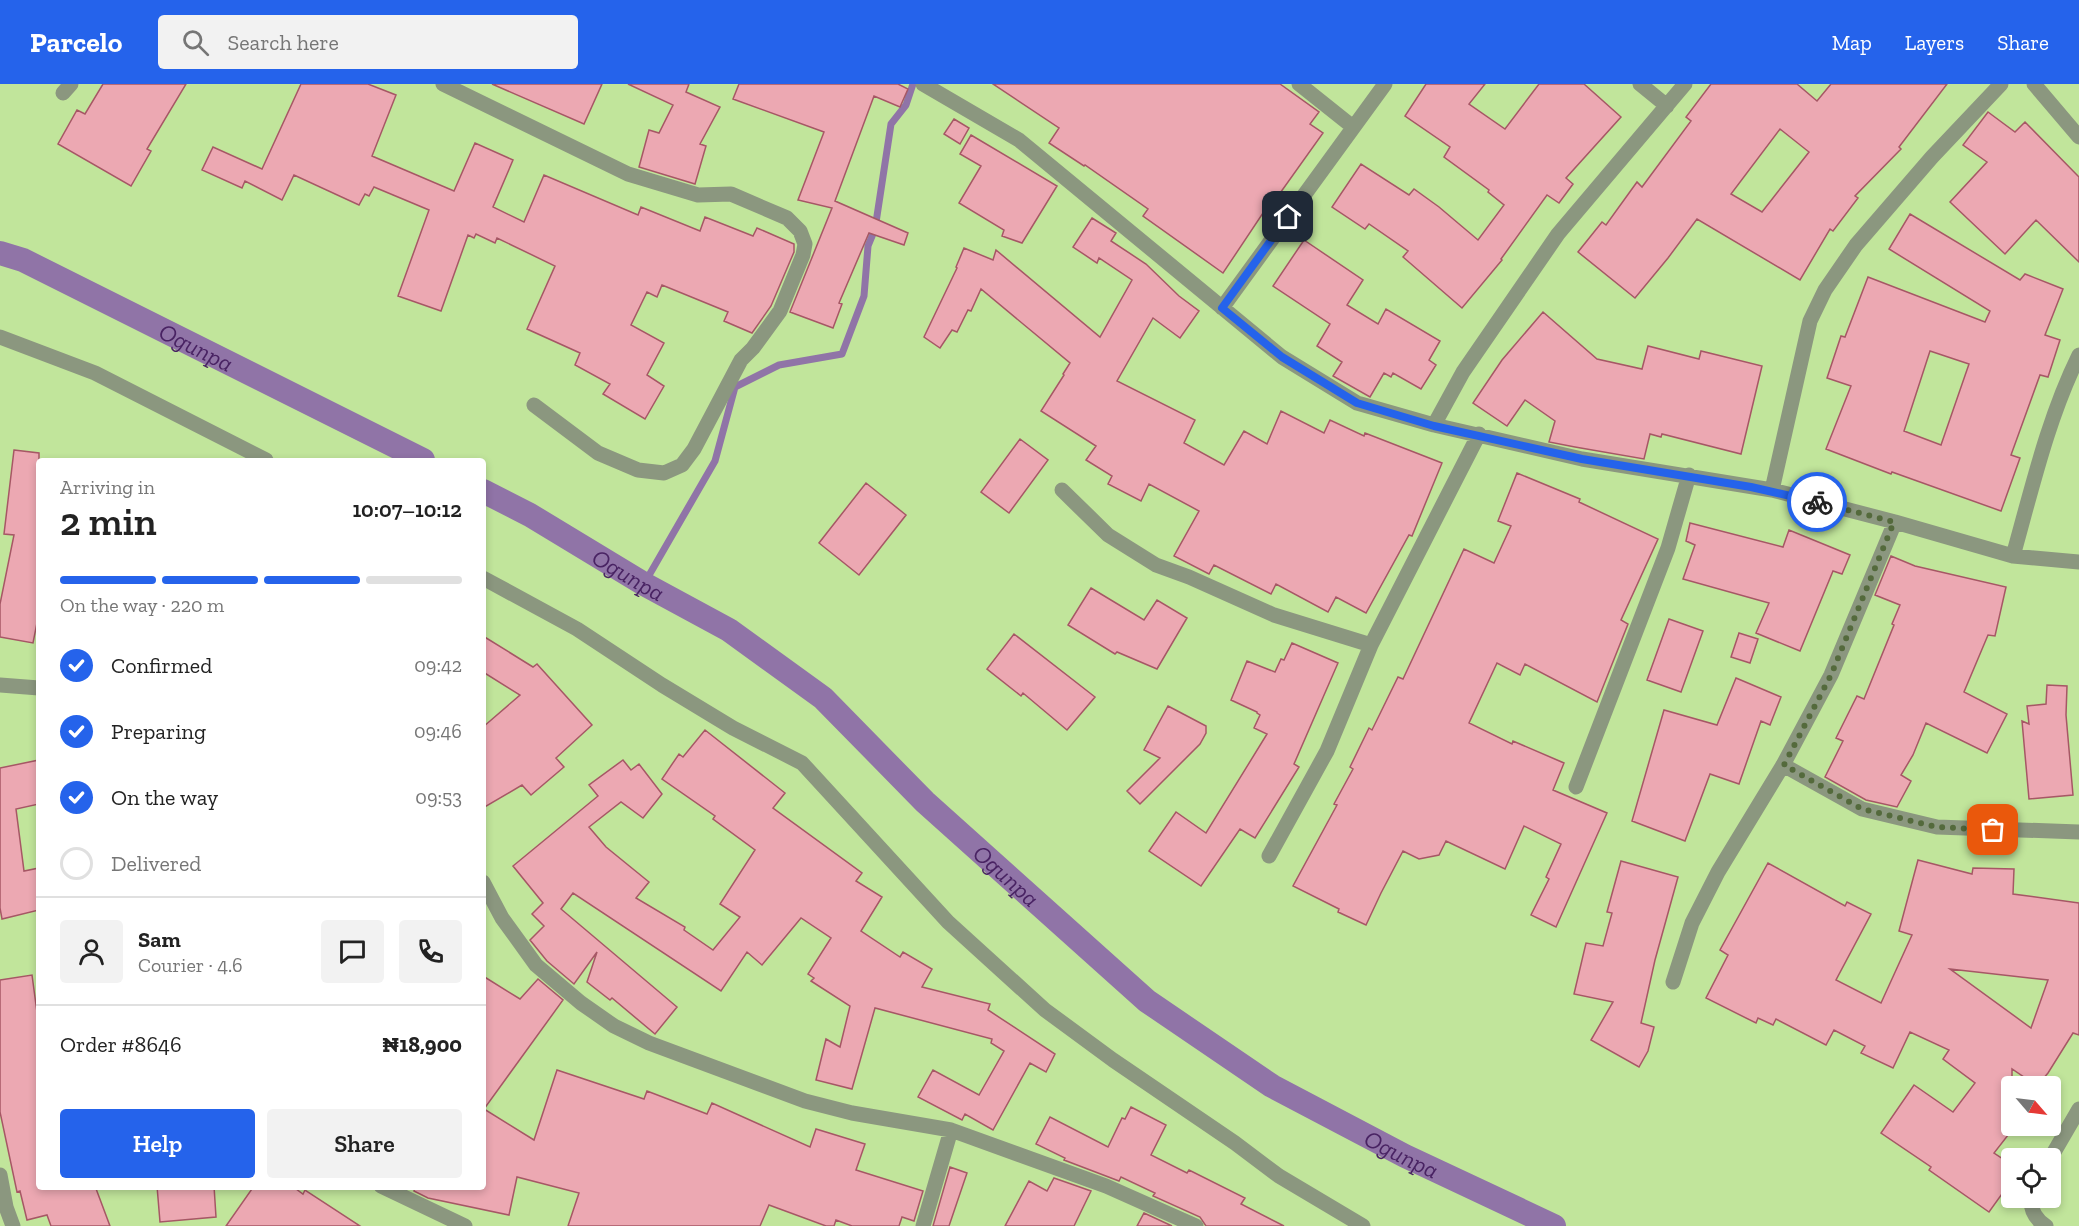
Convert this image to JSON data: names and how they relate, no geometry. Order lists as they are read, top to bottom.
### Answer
{
  "water": ["Ogunpa"],
  "north": "bottom right",
  "page": {
    "header": "Parcelo",
    "search": "Search here",
    "nav": ["Map", "Layers", "Share"],
    "heading": ["2 min", "Arriving in", "10:07–10:12"],
    "panel": [
      "Sam",
      "Courier · 4.6",
      "Order #8646",
      "₦18,900"
    ],
    "bar": "On the way · 220 m",
    "list": [
      ["Confirmed", "09:42"],
      ["Preparing", "09:46"],
      ["On the way", "09:53"],
      "Delivered"
    ],
    "buttons": ["Help", "Share"]
  }
}
